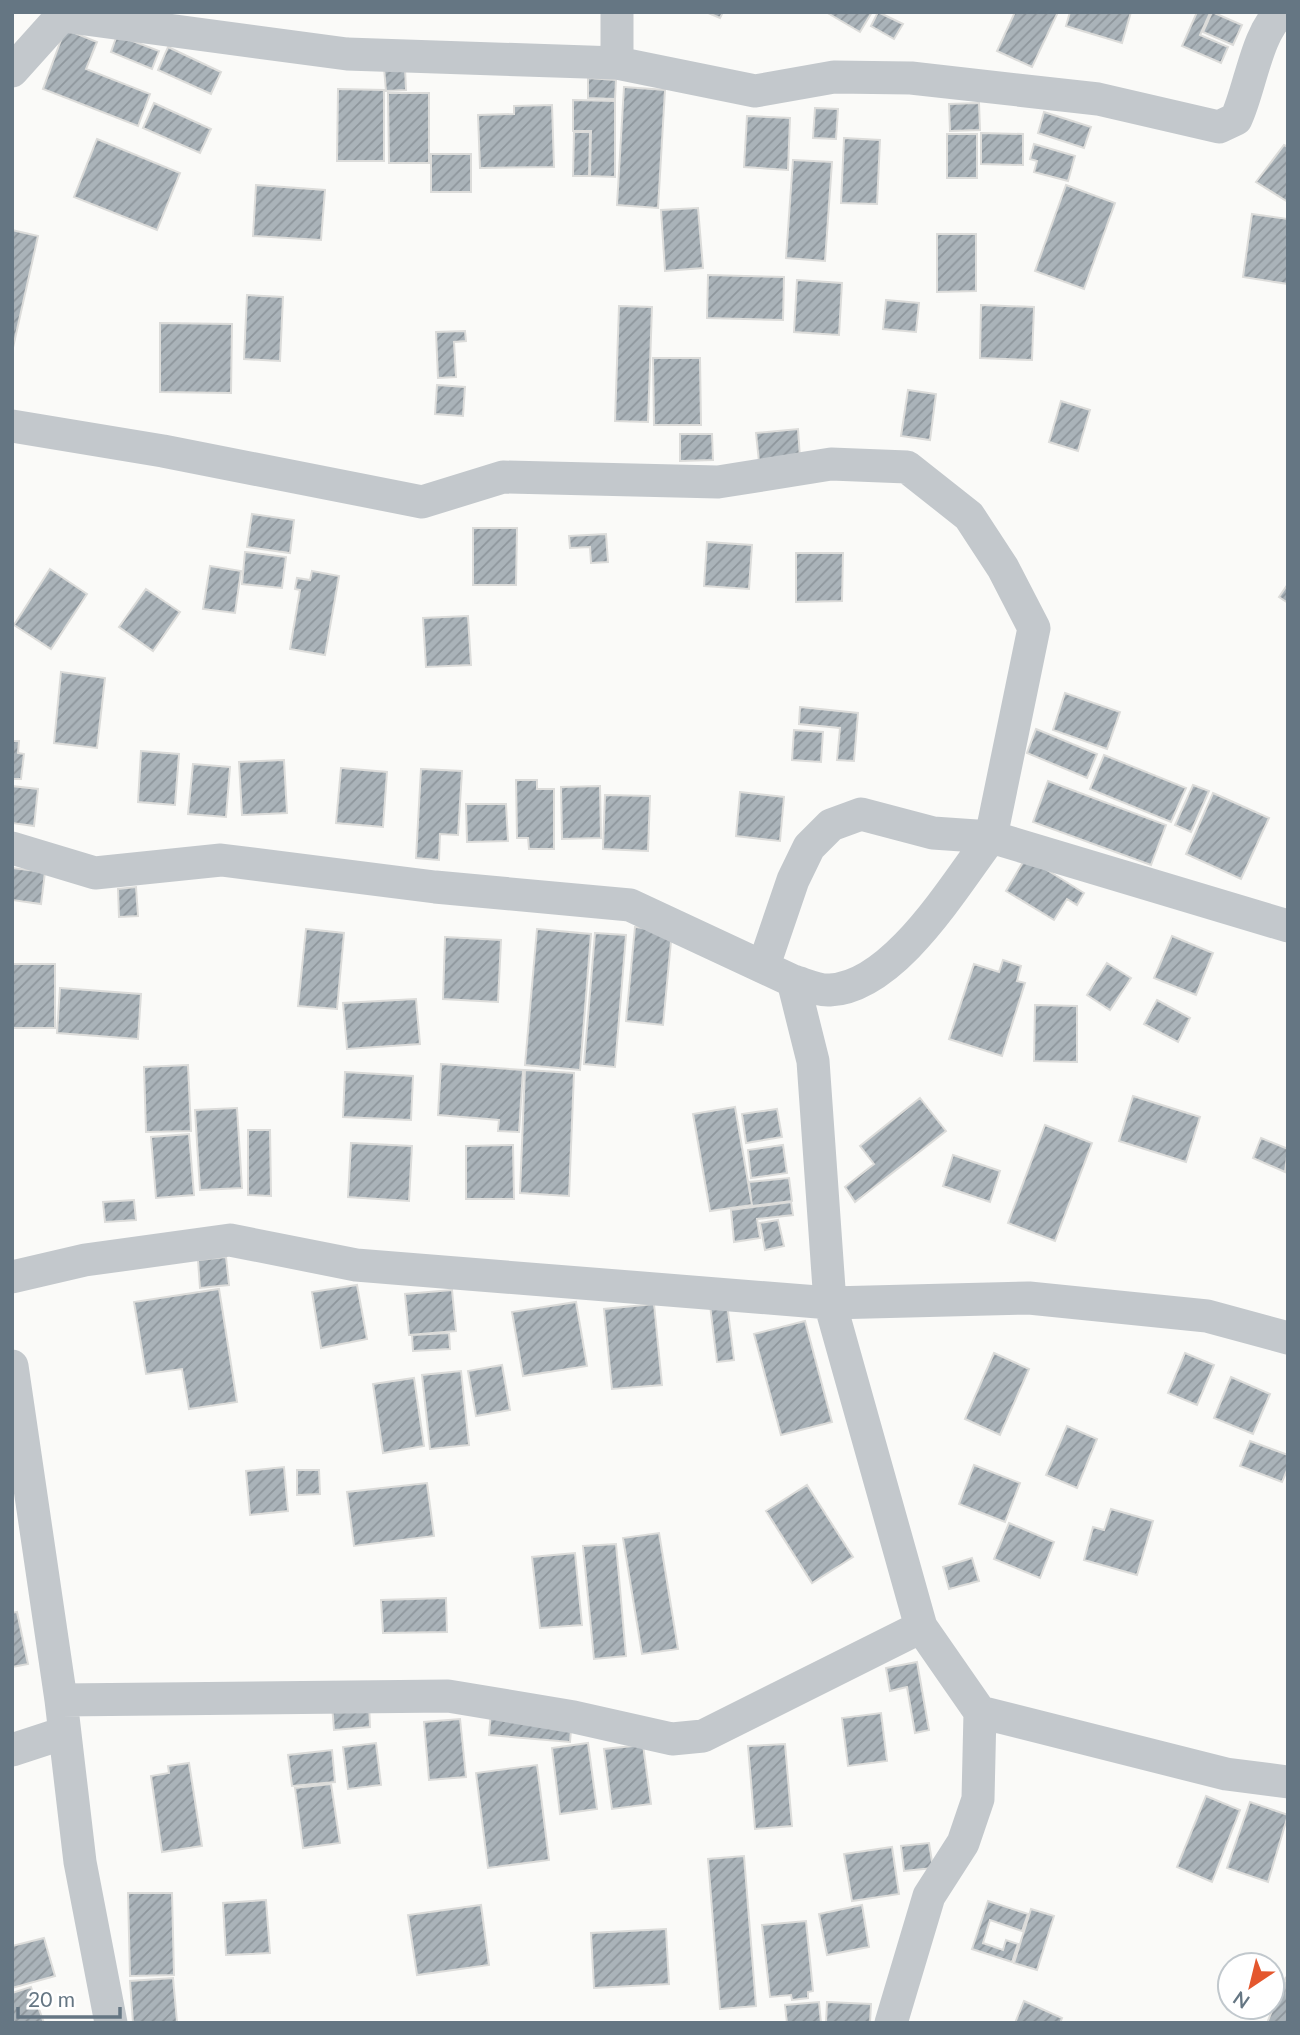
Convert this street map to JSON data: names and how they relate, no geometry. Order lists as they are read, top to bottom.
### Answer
{
  "scale_bar": "20 m",
  "north": "bottom left"
}
